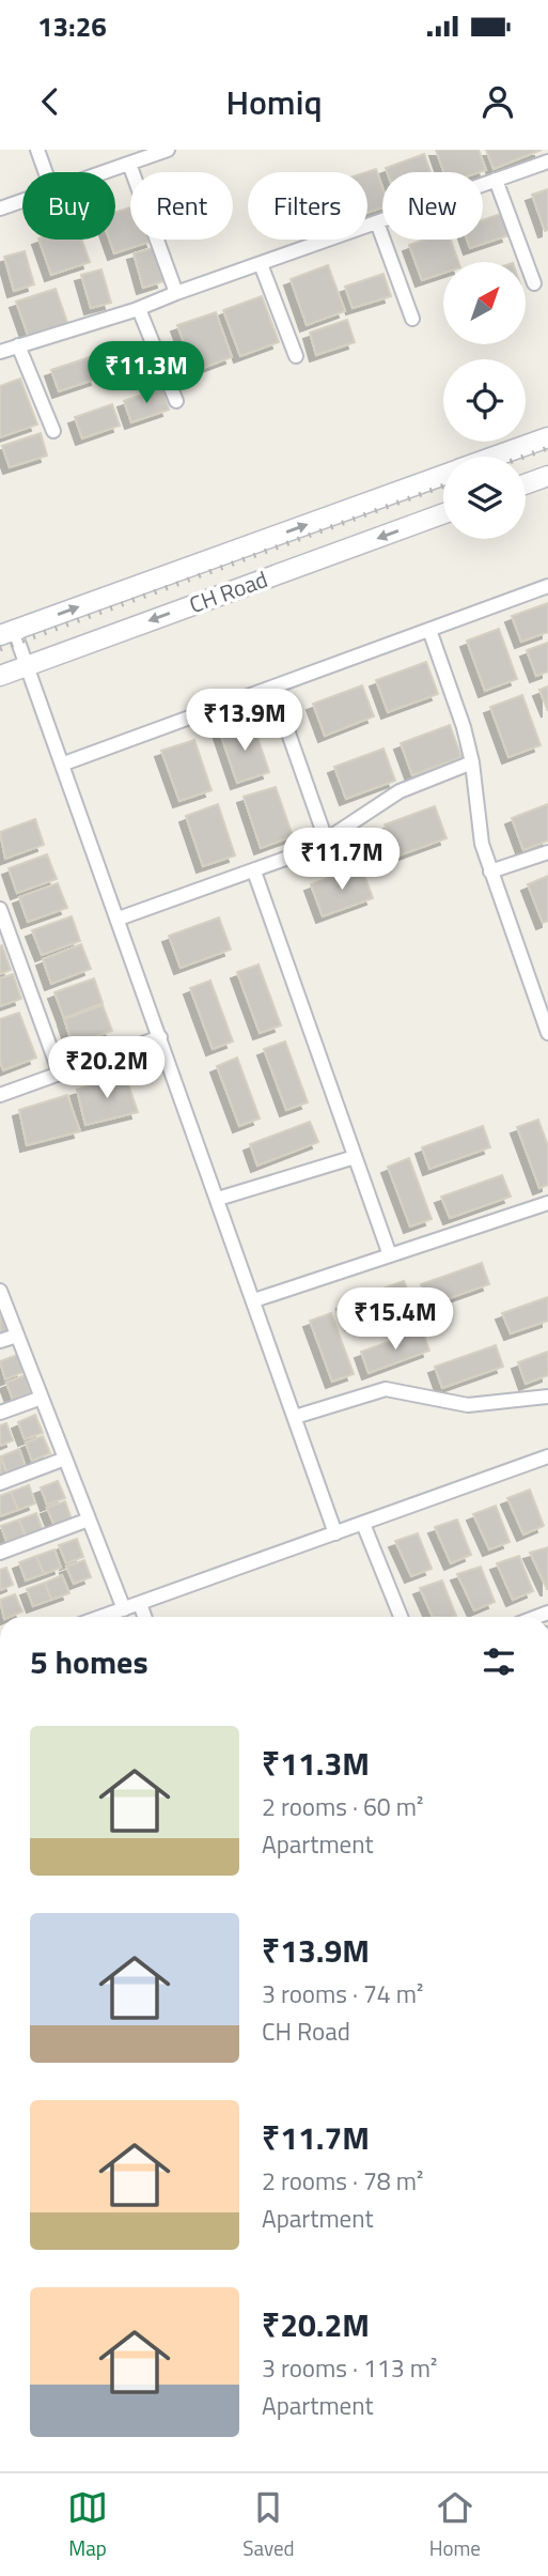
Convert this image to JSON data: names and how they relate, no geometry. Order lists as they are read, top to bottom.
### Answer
{
  "streets": {
    "street": ["CH Road"]
  },
  "north": "top right",
  "page": {
    "status": "13:26",
    "header": "Homiq",
    "chip": [
      "Buy",
      "Rent",
      "Filters",
      "New"
    ],
    "price": [
      "₹11.3M",
      "₹13.9M",
      "₹11.7M",
      "₹20.2M",
      "₹15.4M"
    ],
    "heading": "5 homes",
    "list": [
      {
        "name": "₹11.3M",
        "note": "2 rooms · 60 m² · Apartment"
      },
      {
        "name": "₹13.9M",
        "note": "3 rooms · 74 m² · CH Road"
      },
      {
        "name": "₹11.7M",
        "note": "2 rooms · 78 m² · Apartment"
      },
      {
        "name": "₹20.2M",
        "note": "3 rooms · 113 m² · Apartment"
      }
    ],
    "tabs": ["Map", "Saved", "Home"]
  }
}
